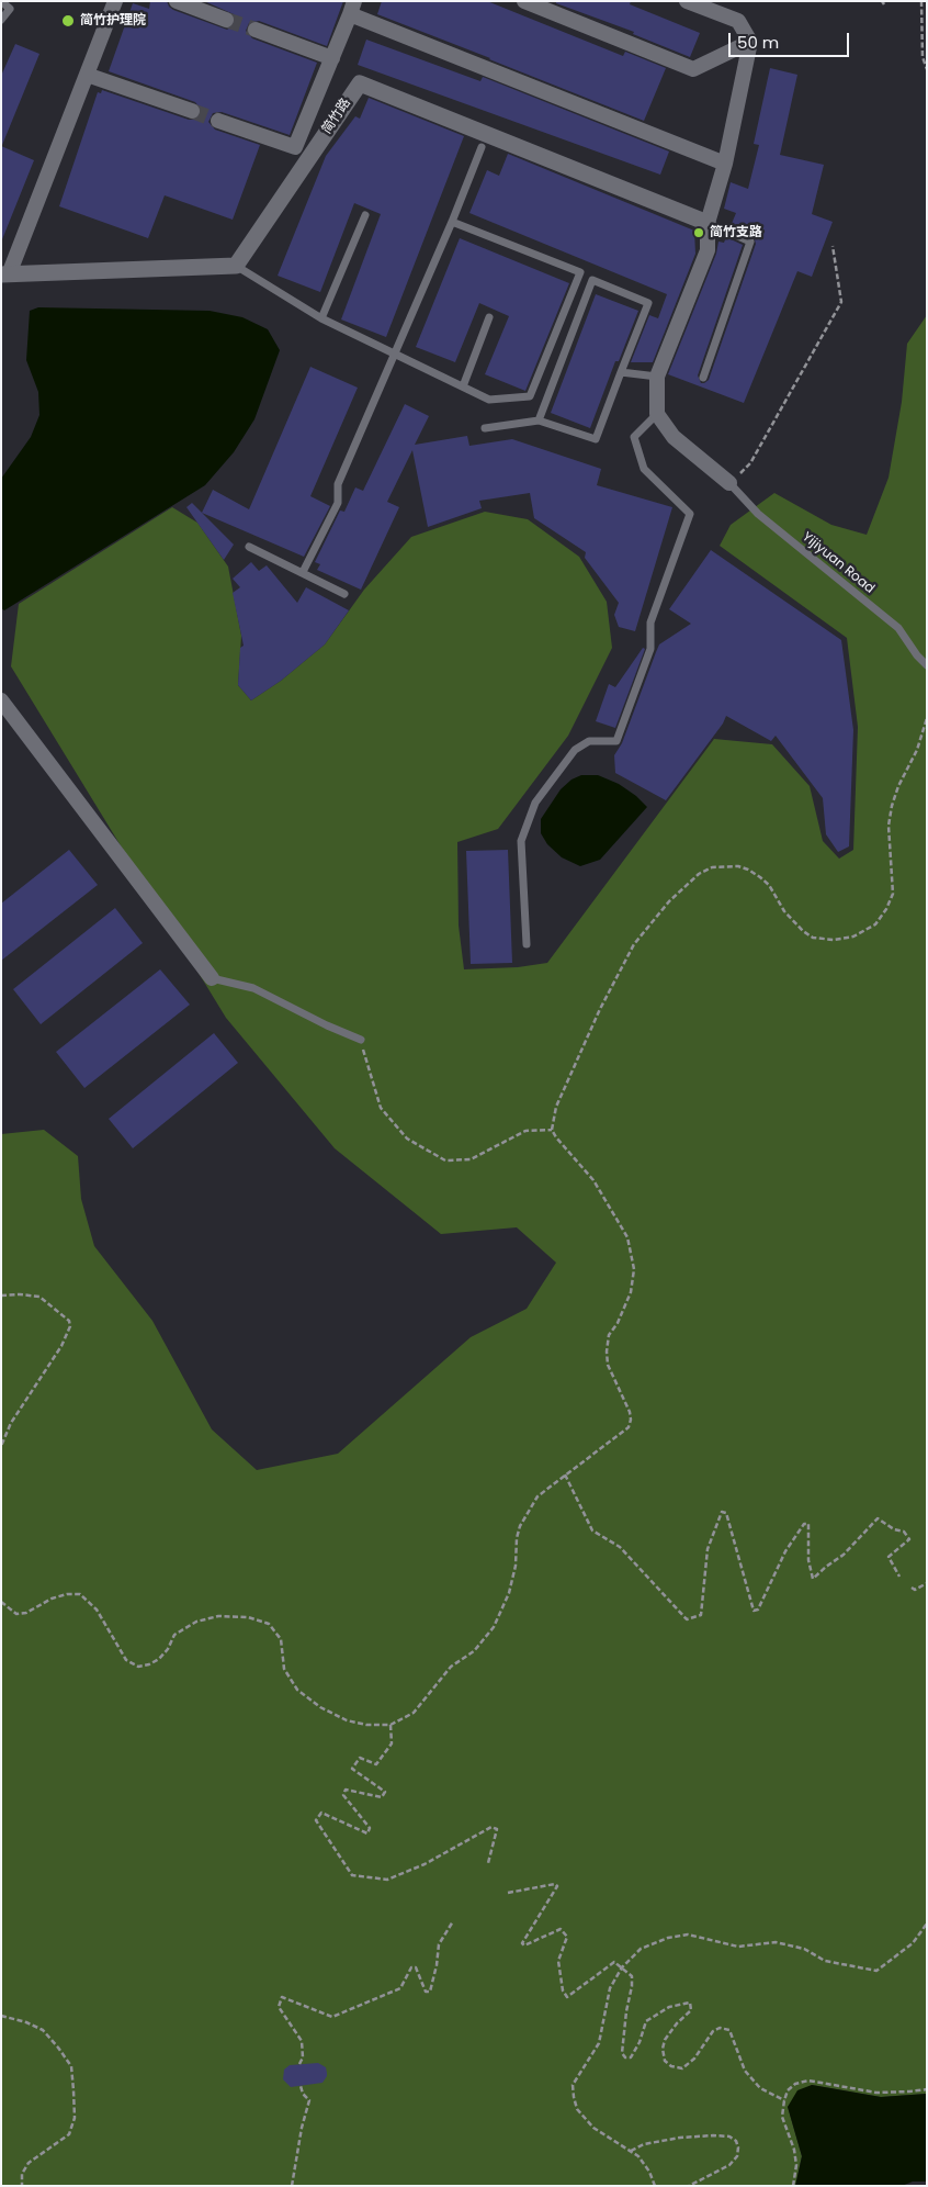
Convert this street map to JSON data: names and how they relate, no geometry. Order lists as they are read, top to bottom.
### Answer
{
  "streets": {
    "street": ["简竹路"],
    "lane": ["Yijiyuan Road"]
  },
  "places": ["简竹护理院", "简竹支路"],
  "scale_bar": "50 m"
}
